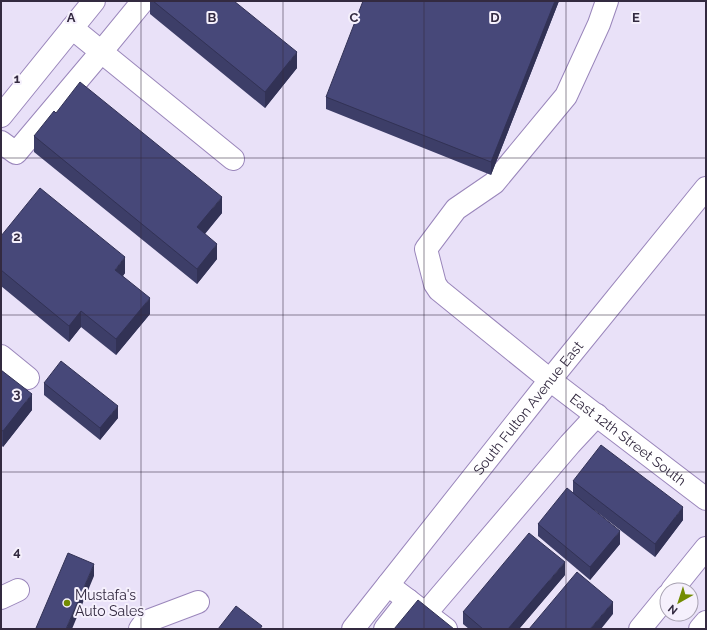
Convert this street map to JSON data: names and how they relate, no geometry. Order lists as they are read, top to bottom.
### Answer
{
  "streets": {
    "street": ["South Fulton Avenue East", "East 12th Street South"]
  },
  "crossings": [
    ["South Fulton Avenue East", "East 12th Street South"]
  ],
  "places": ["Mustafa's Auto Sales"],
  "north": "bottom left",
  "grid": {
    "columns": [
      "A",
      "B",
      "C",
      "D",
      "E"
    ],
    "rows": [
      "1",
      "2",
      "3",
      "4"
    ]
  }
}
